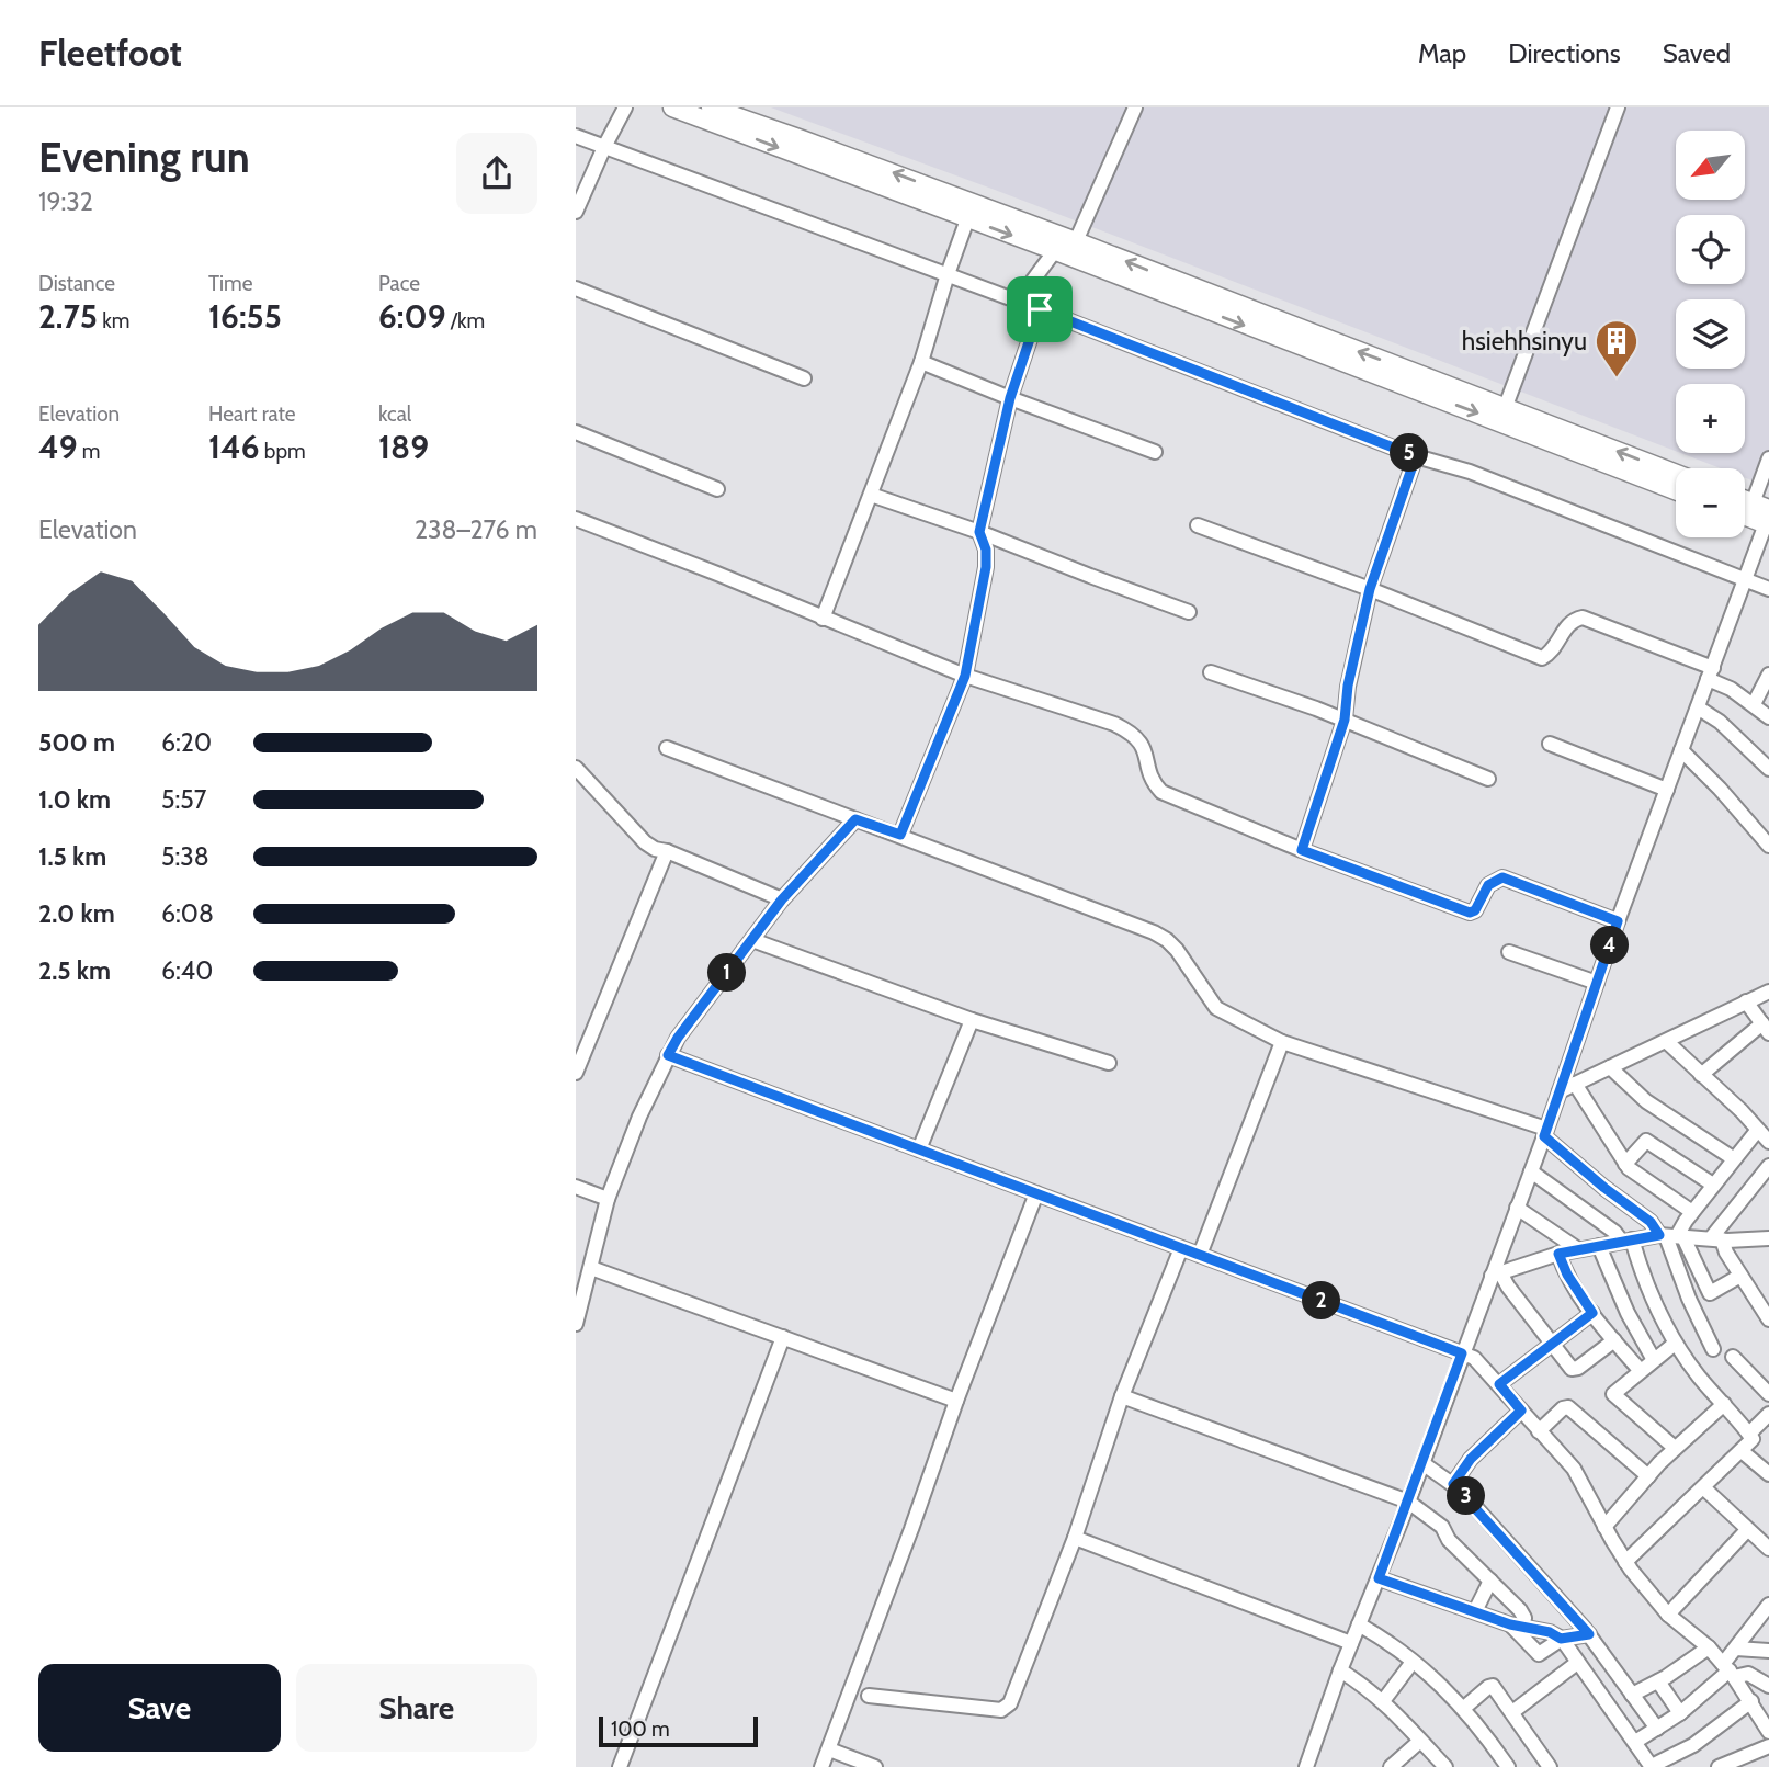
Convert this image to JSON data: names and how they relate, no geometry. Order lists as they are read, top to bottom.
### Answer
{
  "places": {
    "building": ["hsiehhsinyu"]
  },
  "scale_bar": "100 m",
  "north": "bottom left",
  "page": {
    "header": "Fleetfoot",
    "nav": ["Map", "Directions", "Saved"],
    "heading": ["Evening run", "19:32"],
    "map_buttons": ["+", "−"],
    "stats": [
      ["Distance", "2.75 km"],
      ["Time", "16:55"],
      ["Pace", "6:09 /km"],
      ["Elevation", "49 m"],
      ["Heart rate", "146 bpm"],
      ["kcal", "189"]
    ],
    "pins": [
      "5",
      "4",
      "1",
      "2",
      "3"
    ],
    "chart": ["Elevation", "238–276 m"],
    "list": [
      {
        "name": "500 m",
        "note": "6:20"
      },
      {
        "name": "1.0 km",
        "note": "5:57"
      },
      {
        "name": "1.5 km",
        "note": "5:38"
      },
      {
        "name": "2.0 km",
        "note": "6:08"
      },
      {
        "name": "2.5 km",
        "note": "6:40"
      }
    ],
    "buttons": ["Save", "Share"],
    "scale": "100 m"
  }
}
